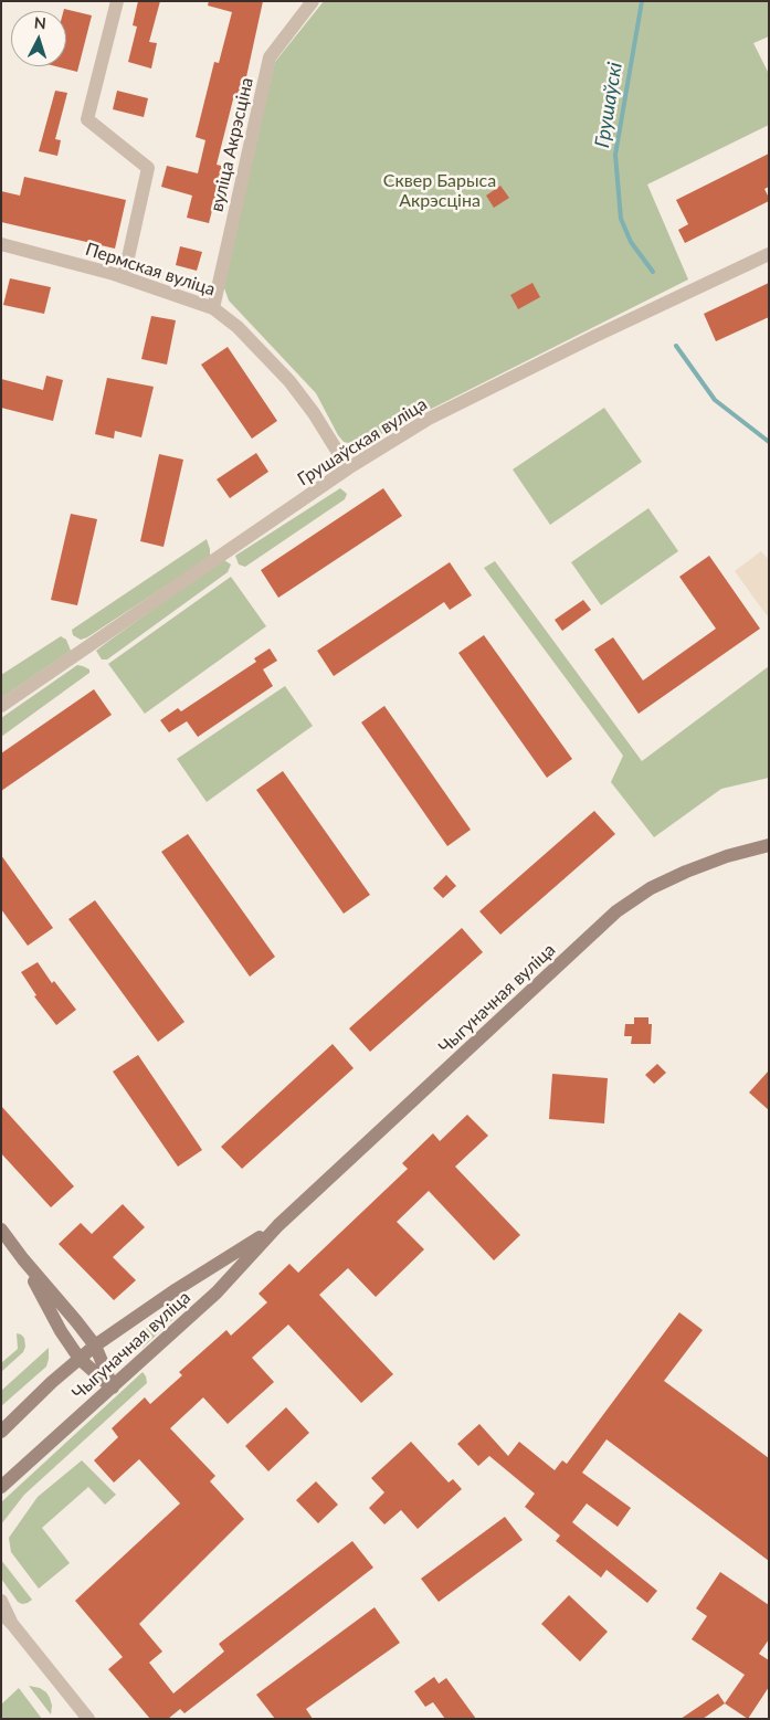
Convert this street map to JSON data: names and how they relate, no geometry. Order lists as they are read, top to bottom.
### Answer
{
  "streets": {
    "main road": ["Чыгуначная вуліца"],
    "street": ["вуліца Акрэсціна", "Пермская вуліца", "Грушаўская вуліца"]
  },
  "crossings": [
    ["вуліца Акрэсціна", "Пермская вуліца"],
    ["Пермская вуліца", "Грушаўская вуліца"]
  ],
  "water": ["Грушаўскі"],
  "parks": ["Сквер Барыса Акрэсціна"],
  "north": "top"
}
